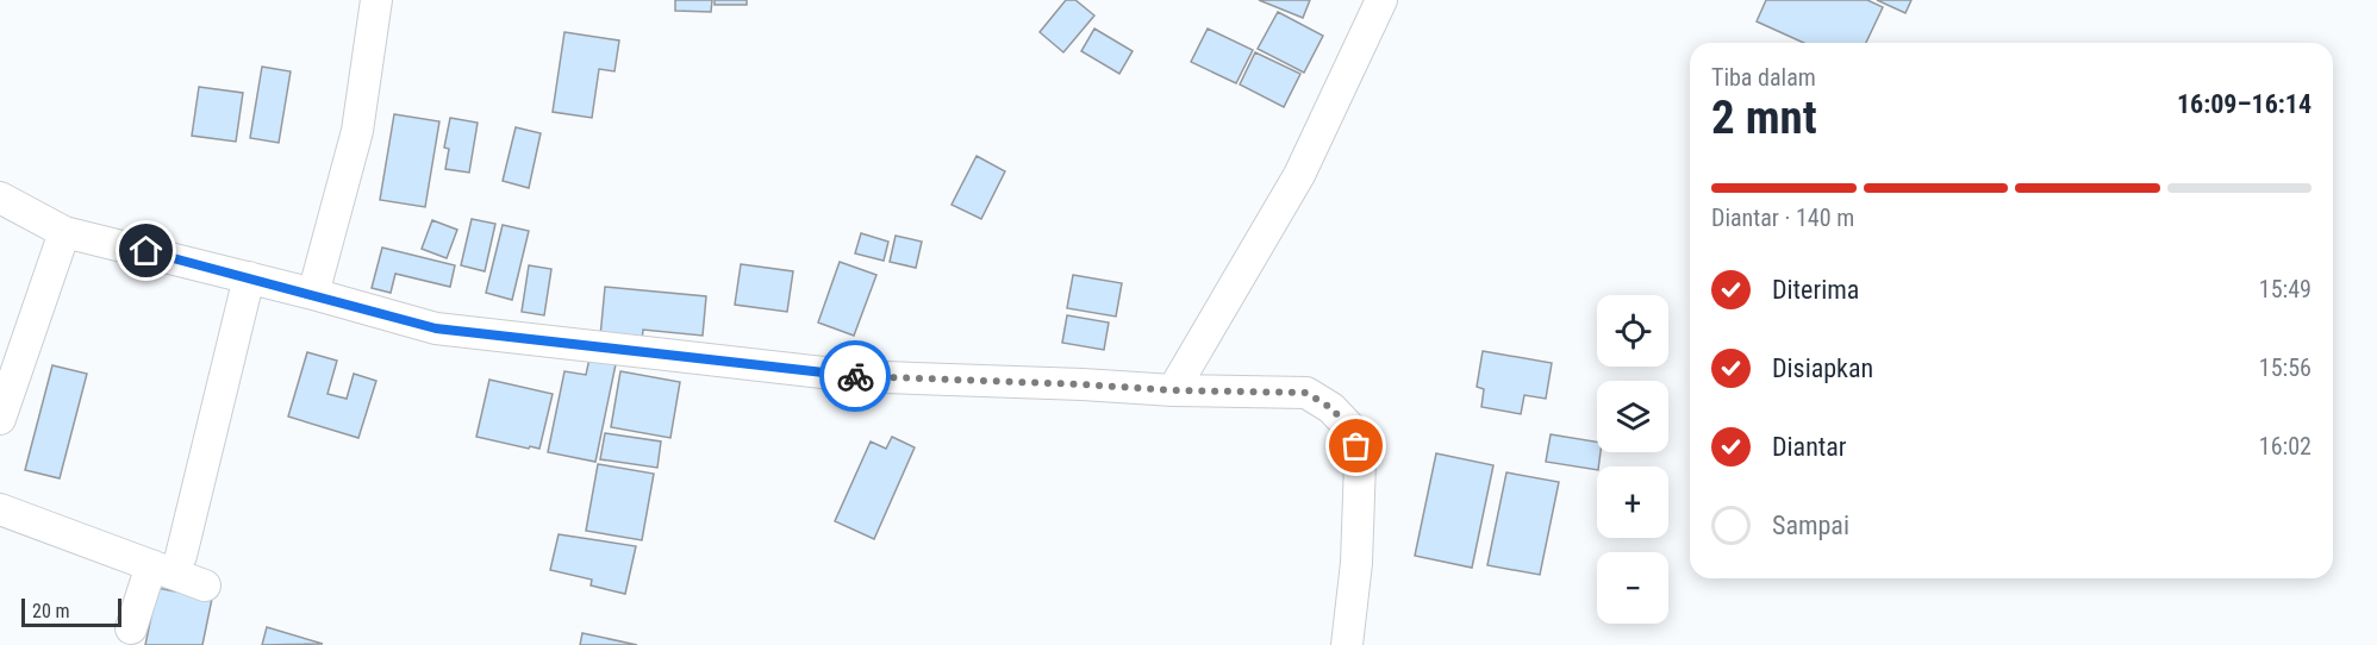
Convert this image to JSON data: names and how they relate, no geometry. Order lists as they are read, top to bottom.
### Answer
{
  "scale_bar": "20 m",
  "page": {
    "heading": ["2 mnt", "Tiba dalam", "16:09–16:14"],
    "bar": "Diantar · 140 m",
    "list": [
      ["Diterima", "15:49"],
      ["Disiapkan", "15:56"],
      ["Diantar", "16:02"],
      "Sampai"
    ],
    "map_buttons": ["+", "−"],
    "scale": "20 m"
  }
}
